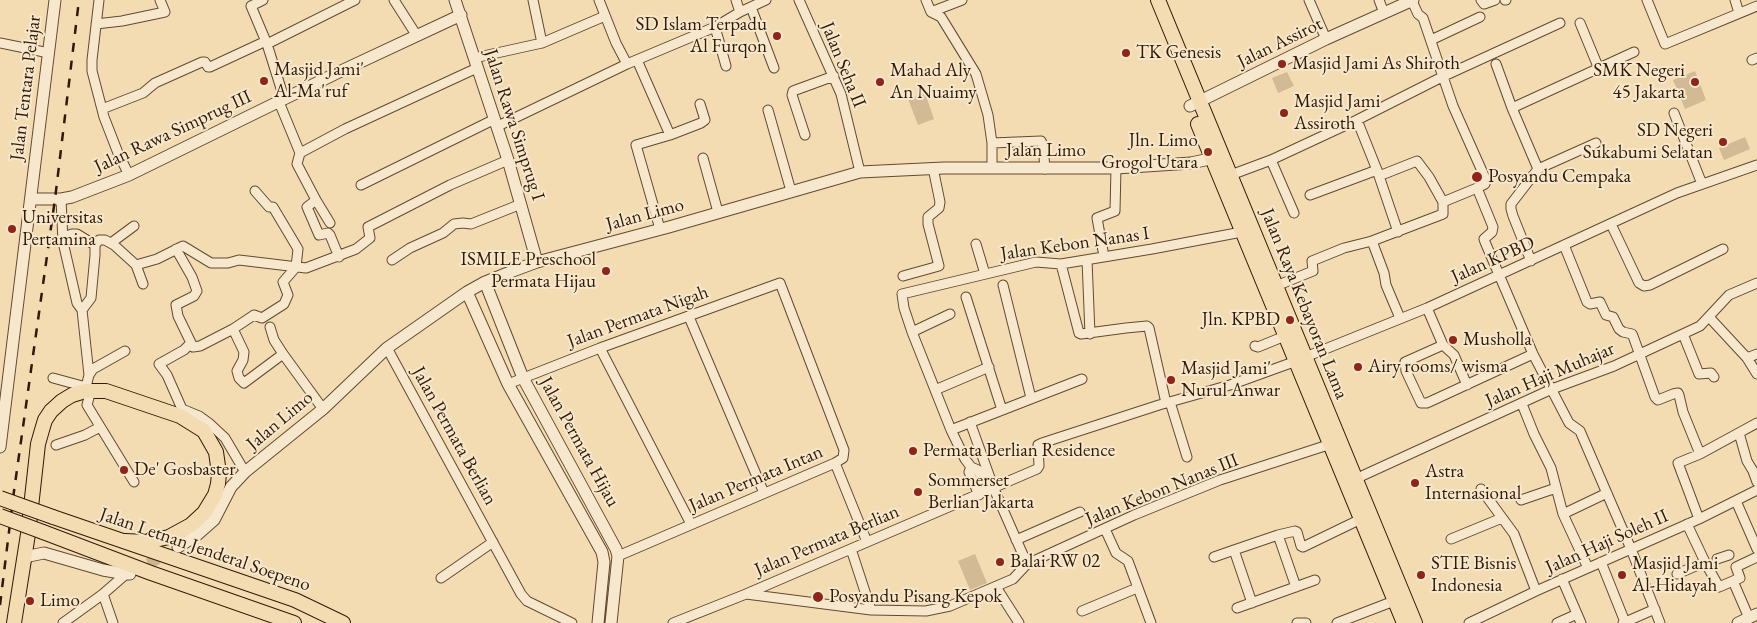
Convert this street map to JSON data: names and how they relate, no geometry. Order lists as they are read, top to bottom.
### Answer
{
  "streets": {
    "main road": ["Jalan Raya Kebayoran Lama", "Jalan Letnan Jenderal Soepeno"],
    "street": [
      "Jalan Assirot",
      "Jalan Seha II",
      "Jalan Tentara Pelajar",
      "Jalan Rawa Simprug I",
      "Jalan Rawa Simprug III",
      "Jalan Limo",
      "Jalan Kebon Nanas I",
      "Jalan KPBD",
      "Jalan Permata Nigah",
      "Jalan Haji Muhajar",
      "Jalan Permata Berlian",
      "Jalan Permata Hijau",
      "Jalan Permata Intan",
      "Jalan Kebon Nanas III",
      "Jalan Haji Soleh II"
    ]
  },
  "crossings": [
    ["Jalan Assirot", "Jalan Raya Kebayoran Lama"],
    ["Jalan Seha II", "Jalan Limo"],
    ["Jalan Tentara Pelajar", "Jalan Rawa Simprug III"],
    ["Jalan Rawa Simprug I", "Jalan Rawa Simprug III"],
    ["Jalan Rawa Simprug I", "Jalan Limo"],
    ["Jalan Limo", "Jalan Raya Kebayoran Lama"],
    ["Jalan Limo", "Jalan Permata Berlian"],
    ["Jalan Limo", "Jalan Permata Hijau"],
    ["Jalan Kebon Nanas I", "Jalan Raya Kebayoran Lama"],
    ["Jalan KPBD", "Jalan Raya Kebayoran Lama"],
    ["Jalan KPBD", "Jalan Permata Berlian"],
    ["Jalan Raya Kebayoran Lama", "Jalan Haji Muhajar"],
    ["Jalan Raya Kebayoran Lama", "Jalan Kebon Nanas III"],
    ["Jalan Permata Nigah", "Jalan Permata Hijau"],
    ["Jalan Permata Nigah", "Jalan Permata Intan"],
    ["Jalan Permata Berlian", "Jalan Kebon Nanas III"],
    ["Jalan Permata Hijau", "Jalan Permata Intan"]
  ],
  "places": [
    "SD Islam Terpadu Al Furqon",
    "TK Genesis",
    "Masjid Jami As Shiroth",
    "Masjid Jami' Al-Ma'ruf",
    "Mahad Aly An Nuaimy",
    "SMK Negeri 45 Jakarta",
    "Masjid Jami Assiroth",
    "SD Negeri Sukabumi Selatan",
    "Jln. Limo Grogol Utara",
    "Posyandu Cempaka",
    "Universitas Pertamina",
    "ISMILE Preschool Permata Hijau",
    "Jln. KPBD",
    "Musholla",
    "Airy rooms/ wisma",
    "Masjid Jami' Nurul Anwar",
    "Permata Berlian Residence",
    "De' Gosbaster",
    "Astra Internasional",
    "Sommerset Berlian Jakarta",
    "Balai RW 02",
    "STIE Bisnis Indonesia",
    "Masjid Jami Al-Hidayah",
    "Posyandu Pisang Kepok",
    "Limo"
  ]
}
